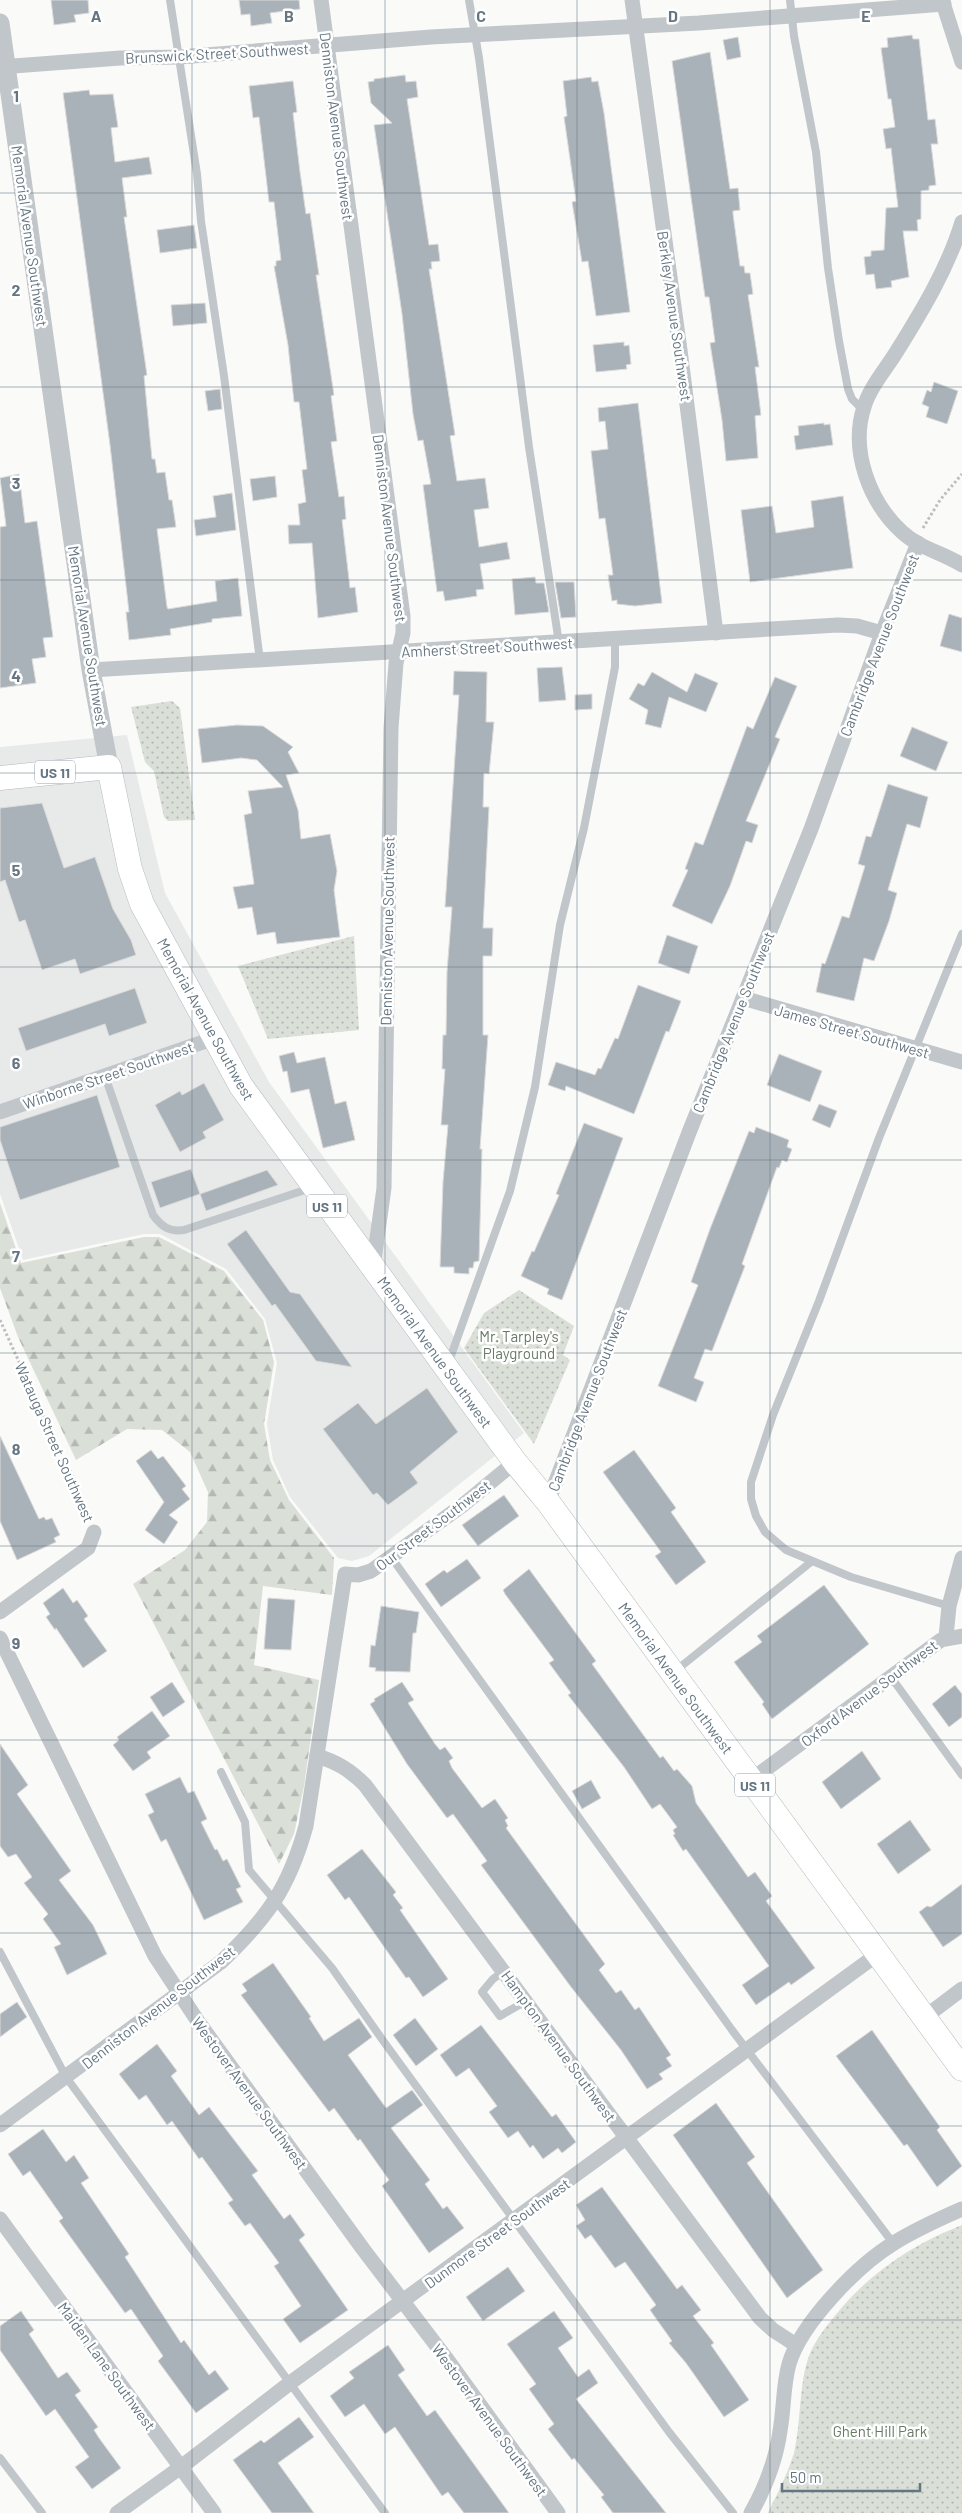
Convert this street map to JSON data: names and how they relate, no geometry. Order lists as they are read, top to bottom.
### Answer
{
  "streets": {
    "main road": ["Memorial Avenue Southwest", "US 11"],
    "street": [
      "Brunswick Street Southwest",
      "Denniston Avenue Southwest",
      "Berkley Avenue Southwest",
      "Cambridge Avenue Southwest",
      "Amherst Street Southwest",
      "James Street Southwest",
      "Winborne Street Southwest",
      "Watauga Street Southwest",
      "Our Street Southwest",
      "Oxford Avenue Southwest",
      "Hampton Avenue Southwest",
      "Westover Avenue Southwest",
      "Dunmore Street Southwest",
      "Maiden Lane Southwest"
    ]
  },
  "crossings": [
    ["Brunswick Street Southwest", "Denniston Avenue Southwest"],
    ["Brunswick Street Southwest", "Memorial Avenue Southwest"],
    ["Brunswick Street Southwest", "Berkley Avenue Southwest"],
    ["Denniston Avenue Southwest", "Memorial Avenue Southwest"],
    ["Denniston Avenue Southwest", "Amherst Street Southwest"],
    ["Denniston Avenue Southwest", "Our Street Southwest"],
    ["Denniston Avenue Southwest", "Hampton Avenue Southwest"],
    ["Denniston Avenue Southwest", "Westover Avenue Southwest"],
    ["Memorial Avenue Southwest", "Cambridge Avenue Southwest"],
    ["Memorial Avenue Southwest", "Amherst Street Southwest"],
    ["Memorial Avenue Southwest", "US 11"],
    ["Memorial Avenue Southwest", "Winborne Street Southwest"],
    ["Memorial Avenue Southwest", "Our Street Southwest"],
    ["Memorial Avenue Southwest", "Oxford Avenue Southwest"],
    ["Memorial Avenue Southwest", "Dunmore Street Southwest"],
    ["Berkley Avenue Southwest", "Amherst Street Southwest"],
    ["Cambridge Avenue Southwest", "Amherst Street Southwest"],
    ["Cambridge Avenue Southwest", "James Street Southwest"],
    ["Hampton Avenue Southwest", "Dunmore Street Southwest"],
    ["Westover Avenue Southwest", "Dunmore Street Southwest"],
    ["Dunmore Street Southwest", "Maiden Lane Southwest"]
  ],
  "parks": ["Mr. Tarpley's Playground", "Ghent Hill Park"],
  "scale_bar": "50 m",
  "grid": {
    "columns": [
      "A",
      "B",
      "C",
      "D",
      "E"
    ],
    "rows": [
      "1",
      "2",
      "3",
      "4",
      "5",
      "6",
      "7",
      "8",
      "9"
    ]
  }
}
